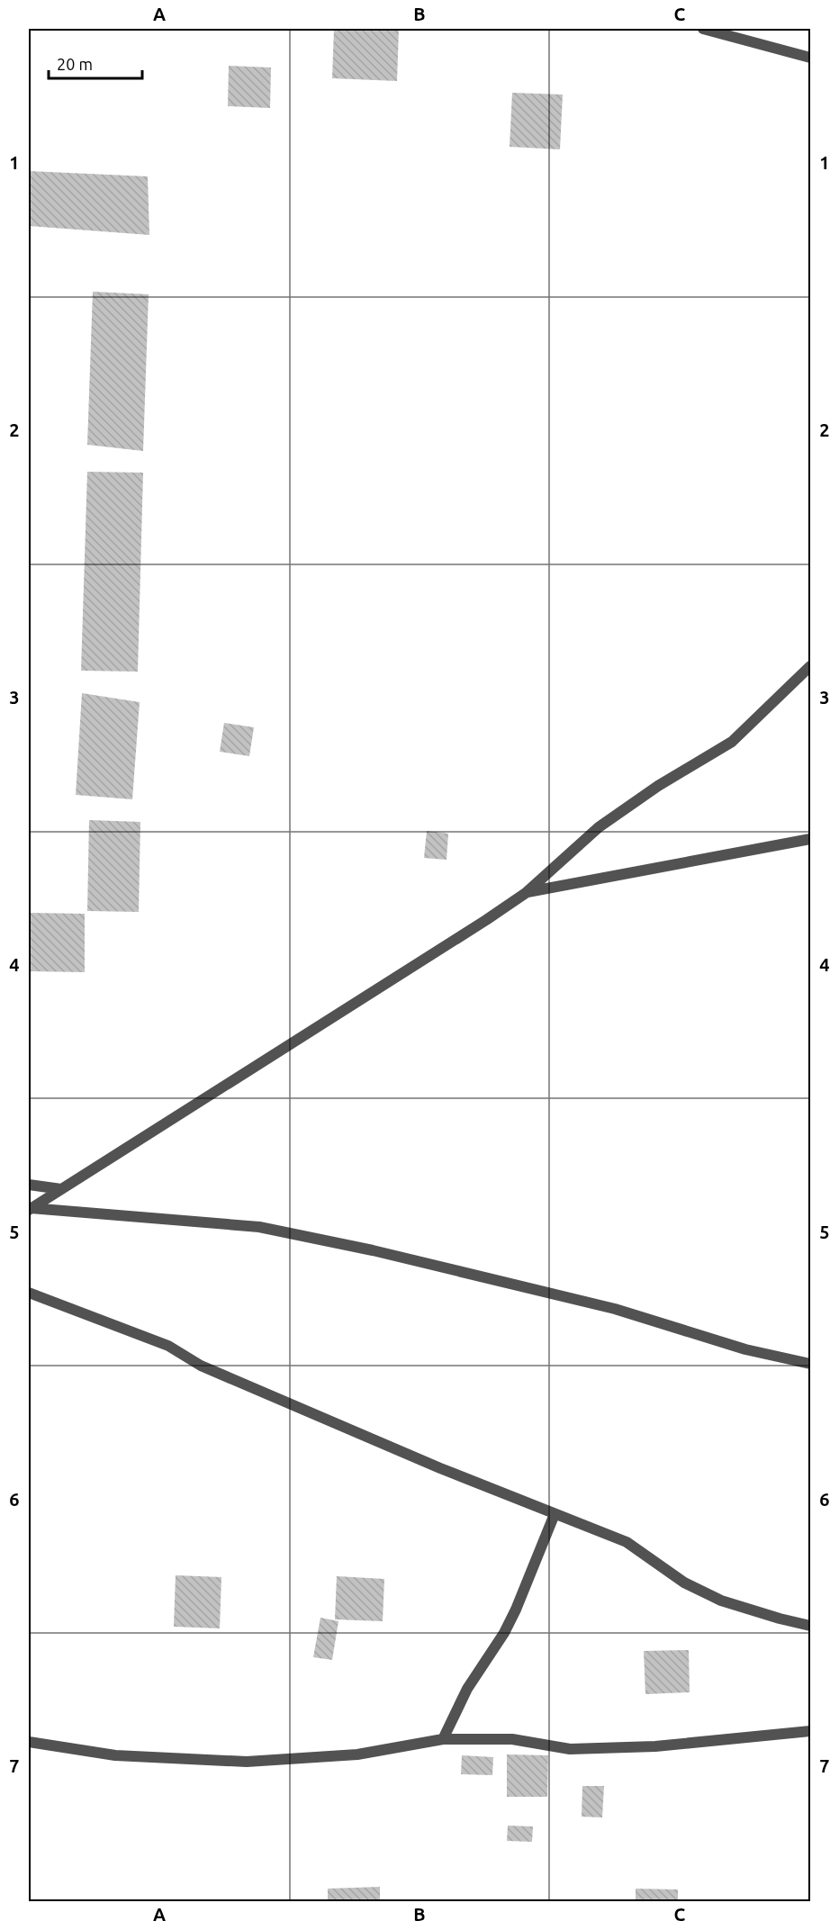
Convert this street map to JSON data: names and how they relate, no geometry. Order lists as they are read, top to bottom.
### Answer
{
  "scale_bar": "20 m",
  "grid": {
    "columns": ["A", "B", "C"],
    "rows": [
      "1",
      "2",
      "3",
      "4",
      "5",
      "6",
      "7"
    ]
  }
}
